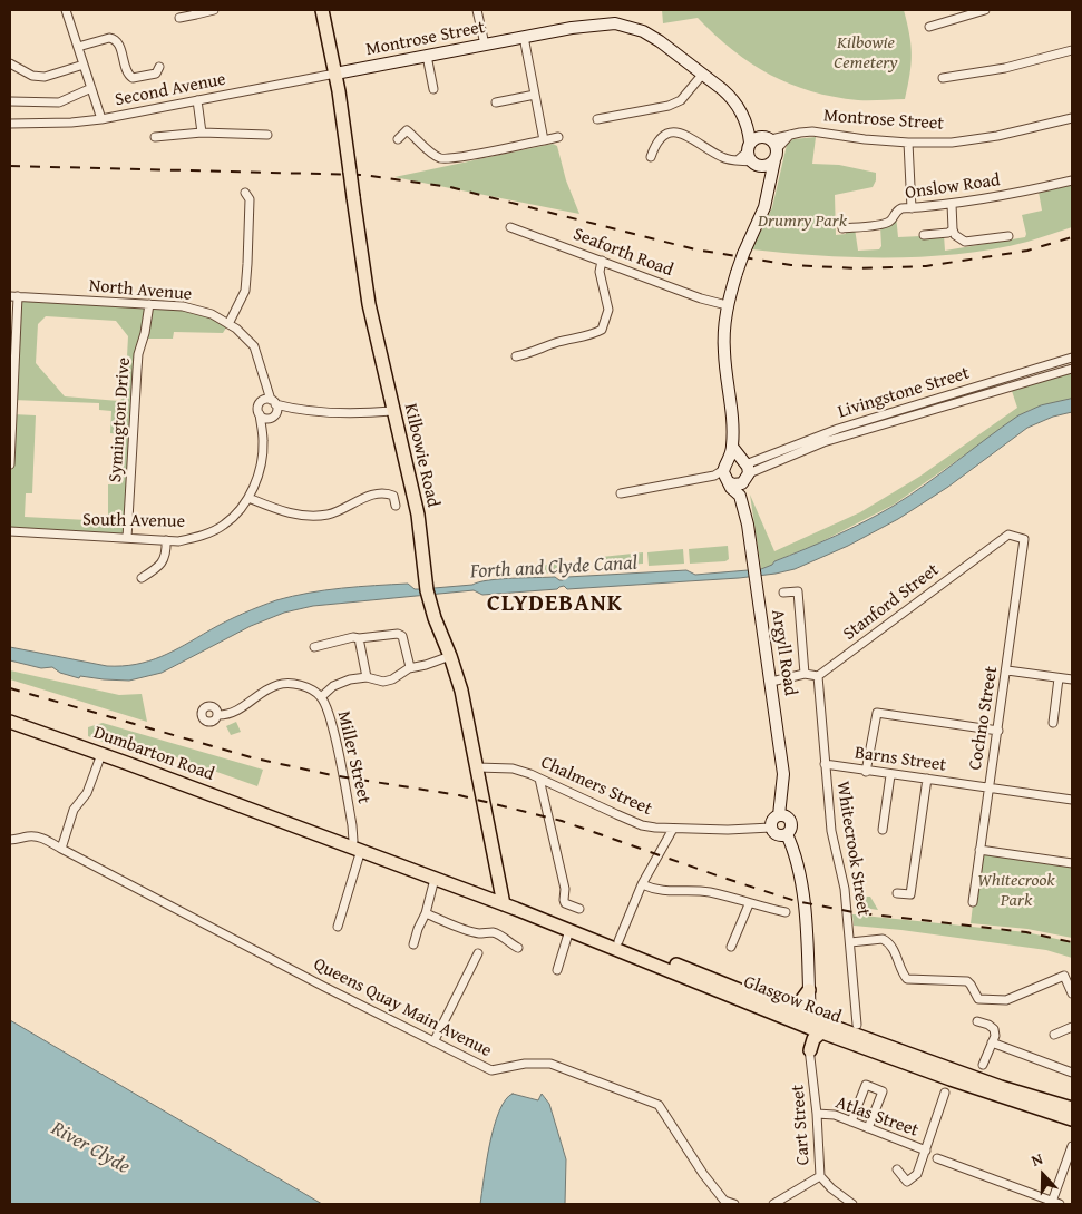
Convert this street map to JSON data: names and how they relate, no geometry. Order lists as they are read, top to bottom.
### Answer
{
  "streets": {
    "main road": ["Kilbowie Road", "Dumbarton Road", "Glasgow Road"],
    "street": [
      "Montrose Street",
      "Second Avenue",
      "Onslow Road",
      "Seaforth Road",
      "North Avenue",
      "Livingstone Street",
      "Symington Drive",
      "South Avenue",
      "Stanford Street",
      "Argyll Road",
      "Cochno Street",
      "Miller Street",
      "Barns Street",
      "Chalmers Street",
      "Whitecrook Street",
      "Queens Quay Main Avenue",
      "Atlas Street",
      "Cart Street"
    ]
  },
  "crossings": [
    ["Montrose Street", "Second Avenue"],
    ["Montrose Street", "Kilbowie Road"],
    ["Second Avenue", "Kilbowie Road"],
    ["North Avenue", "Symington Drive"],
    ["North Avenue", "South Avenue"],
    ["Livingstone Street", "Argyll Road"],
    ["Symington Drive", "South Avenue"],
    ["Kilbowie Road", "Dumbarton Road"],
    ["Kilbowie Road", "Chalmers Street"],
    ["Kilbowie Road", "Glasgow Road"],
    ["Stanford Street", "Cochno Street"],
    ["Stanford Street", "Whitecrook Street"],
    ["Argyll Road", "Chalmers Street"],
    ["Cochno Street", "Barns Street"],
    ["Dumbarton Road", "Miller Street"],
    ["Dumbarton Road", "Glasgow Road"],
    ["Barns Street", "Whitecrook Street"],
    ["Atlas Street", "Cart Street"]
  ],
  "districts": ["CLYDEBANK"],
  "water": ["Forth and Clyde Canal", "River Clyde"],
  "parks": ["Kilbowie Cemetery", "Drumry Park", "Whitecrook Park"],
  "north": "top"
}
